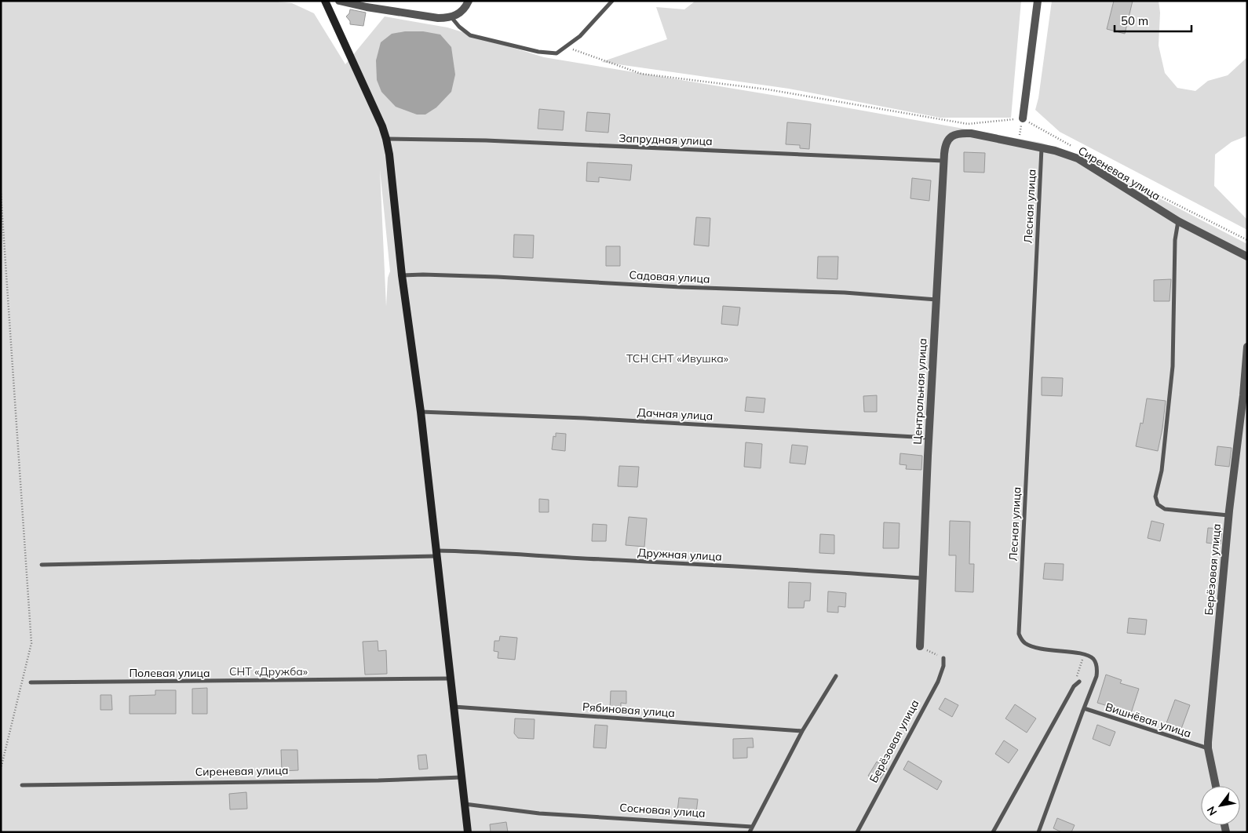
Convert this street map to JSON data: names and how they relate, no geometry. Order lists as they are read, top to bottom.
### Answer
{
  "streets": {
    "street": ["Сиреневая улица", "Центральная улица", "Берёзовая улица"],
    "lane": [
      "Запрудная улица",
      "Лесная улица",
      "Садовая улица",
      "Дачная улица",
      "Дружная улица",
      "Полевая улица",
      "Рябиновая улица",
      "Вишнёвая улица",
      "Сосновая улица"
    ]
  },
  "crossings": [
    ["Запрудная улица", "Центральная улица"],
    ["Сиреневая улица", "Лесная улица"],
    ["Сиреневая улица", "Центральная улица"],
    ["Садовая улица", "Центральная улица"],
    ["Центральная улица", "Дачная улица"],
    ["Центральная улица", "Дружная улица"],
    ["Берёзовая улица", "Вишнёвая улица"]
  ],
  "parks": ["ТСН СНТ «Ивушка»", "СНТ «Дружба»"],
  "scale_bar": "50 m",
  "north": "bottom left"
}
